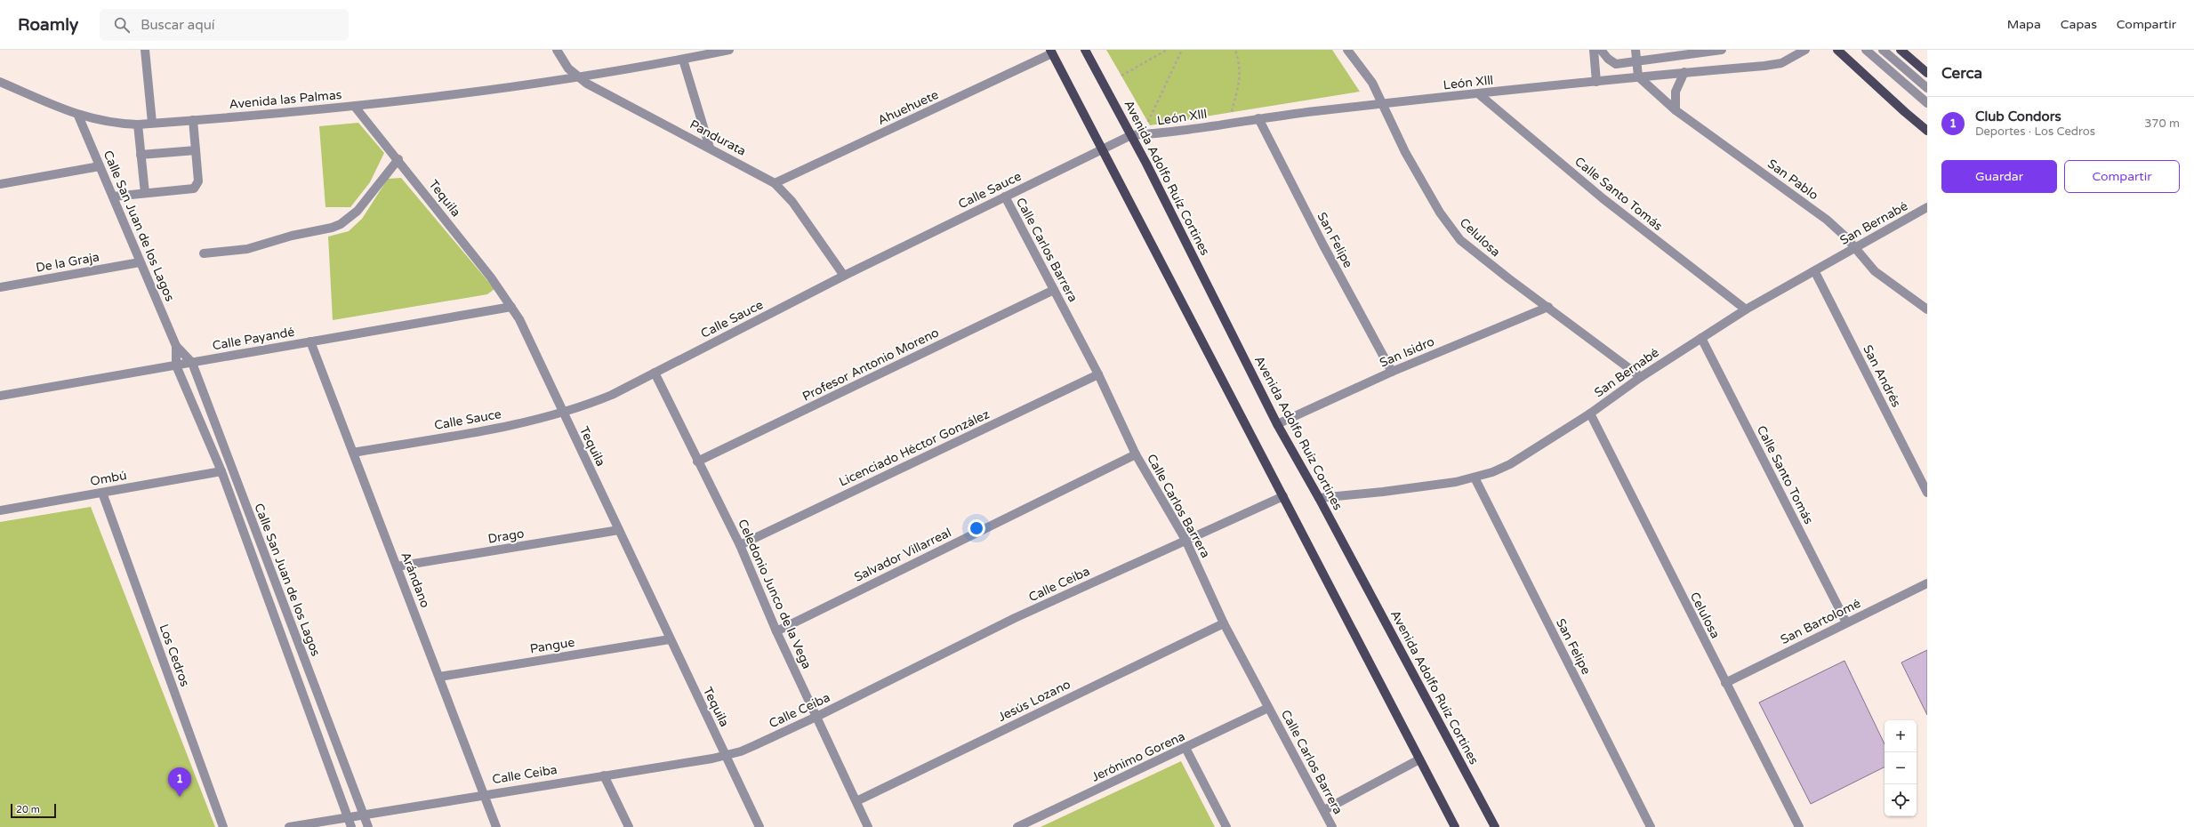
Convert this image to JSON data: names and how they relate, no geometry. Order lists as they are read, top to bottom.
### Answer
{
  "streets": {
    "main road": ["Avenida Adolfo Ruíz Cortines"],
    "street": [
      "León Xlll",
      "Avenida las Palmas",
      "Ahuehuete",
      "Pandurata",
      "San Pablo",
      "Calle Sauce",
      "Calle Santo Tomás",
      "Tequila",
      "San Bernabé",
      "Calle San Juan de los Lagos",
      "Celulosa",
      "San Felipe",
      "Calle Carlos Barrera",
      "De la Graja",
      "Calle Payandé",
      "San Isidro",
      "Profesor Antonio Moreno",
      "San Andrés",
      "Licenciado Héctor González",
      "Ombú",
      "Drago",
      "Salvador Villarreal",
      "Arándano",
      "Calle Ceiba",
      "Celedonio Junco de la Vega",
      "San Bartolomé",
      "Pangue",
      "Los Cedros",
      "Jesús Lozano",
      "Jerónimo Gorena"
    ]
  },
  "crossings": [
    ["León Xlll", "Avenida Adolfo Ruíz Cortines"],
    ["León Xlll", "San Pablo"],
    ["León Xlll", "Calle Sauce"],
    ["León Xlll", "Calle Santo Tomás"],
    ["León Xlll", "Celulosa"],
    ["León Xlll", "San Felipe"],
    ["Avenida las Palmas", "Pandurata"],
    ["Avenida las Palmas", "Tequila"],
    ["Avenida las Palmas", "Calle San Juan de los Lagos"],
    ["Ahuehuete", "Pandurata"],
    ["Pandurata", "Calle Sauce"],
    ["Avenida Adolfo Ruíz Cortines", "San Bernabé"],
    ["Avenida Adolfo Ruíz Cortines", "San Isidro"],
    ["San Pablo", "San Bernabé"],
    ["Calle Sauce", "Tequila"],
    ["Calle Sauce", "Calle Carlos Barrera"],
    ["Calle Sauce", "Arándano"],
    ["Calle Sauce", "Celedonio Junco de la Vega"],
    ["Calle Santo Tomás", "San Bernabé"],
    ["Calle Santo Tomás", "San Bartolomé"],
    ["Tequila", "Calle Payandé"],
    ["Tequila", "Drago"],
    ["Tequila", "Calle Ceiba"],
    ["Tequila", "Pangue"],
    ["San Bernabé", "Celulosa"],
    ["San Bernabé", "San Felipe"],
    ["San Bernabé", "San Andrés"],
    ["Calle San Juan de los Lagos", "De la Graja"],
    ["Calle San Juan de los Lagos", "Calle Payandé"],
    ["Calle San Juan de los Lagos", "Ombú"],
    ["Calle San Juan de los Lagos", "Calle Ceiba"],
    ["Celulosa", "San Isidro"],
    ["Celulosa", "San Bartolomé"],
    ["San Felipe", "San Isidro"],
    ["Calle Carlos Barrera", "Profesor Antonio Moreno"],
    ["Calle Carlos Barrera", "Licenciado Héctor González"],
    ["Calle Carlos Barrera", "Salvador Villarreal"],
    ["Calle Carlos Barrera", "Calle Ceiba"],
    ["Calle Carlos Barrera", "Jesús Lozano"],
    ["Calle Carlos Barrera", "Jerónimo Gorena"],
    ["Calle Payandé", "Arándano"],
    ["Profesor Antonio Moreno", "Celedonio Junco de la Vega"],
    ["Licenciado Héctor González", "Celedonio Junco de la Vega"],
    ["Ombú", "Los Cedros"],
    ["Drago", "Arándano"],
    ["Salvador Villarreal", "Celedonio Junco de la Vega"],
    ["Arándano", "Calle Ceiba"],
    ["Arándano", "Pangue"],
    ["Calle Ceiba", "Celedonio Junco de la Vega"],
    ["Celedonio Junco de la Vega", "Jesús Lozano"]
  ],
  "scale_bar": "20 m",
  "page": {
    "header": "Roamly",
    "search": "Buscar aquí",
    "nav": ["Mapa", "Capas", "Compartir"],
    "heading": "Cerca",
    "list": [
      {
        "mark": "1",
        "name": "Club Condors",
        "note": "Deportes · Los Cedros",
        "value": "370 m"
      }
    ],
    "buttons": ["Guardar", "Compartir"],
    "map_buttons": ["+", "−"],
    "pins": "1",
    "scale": "20 m"
  }
}
